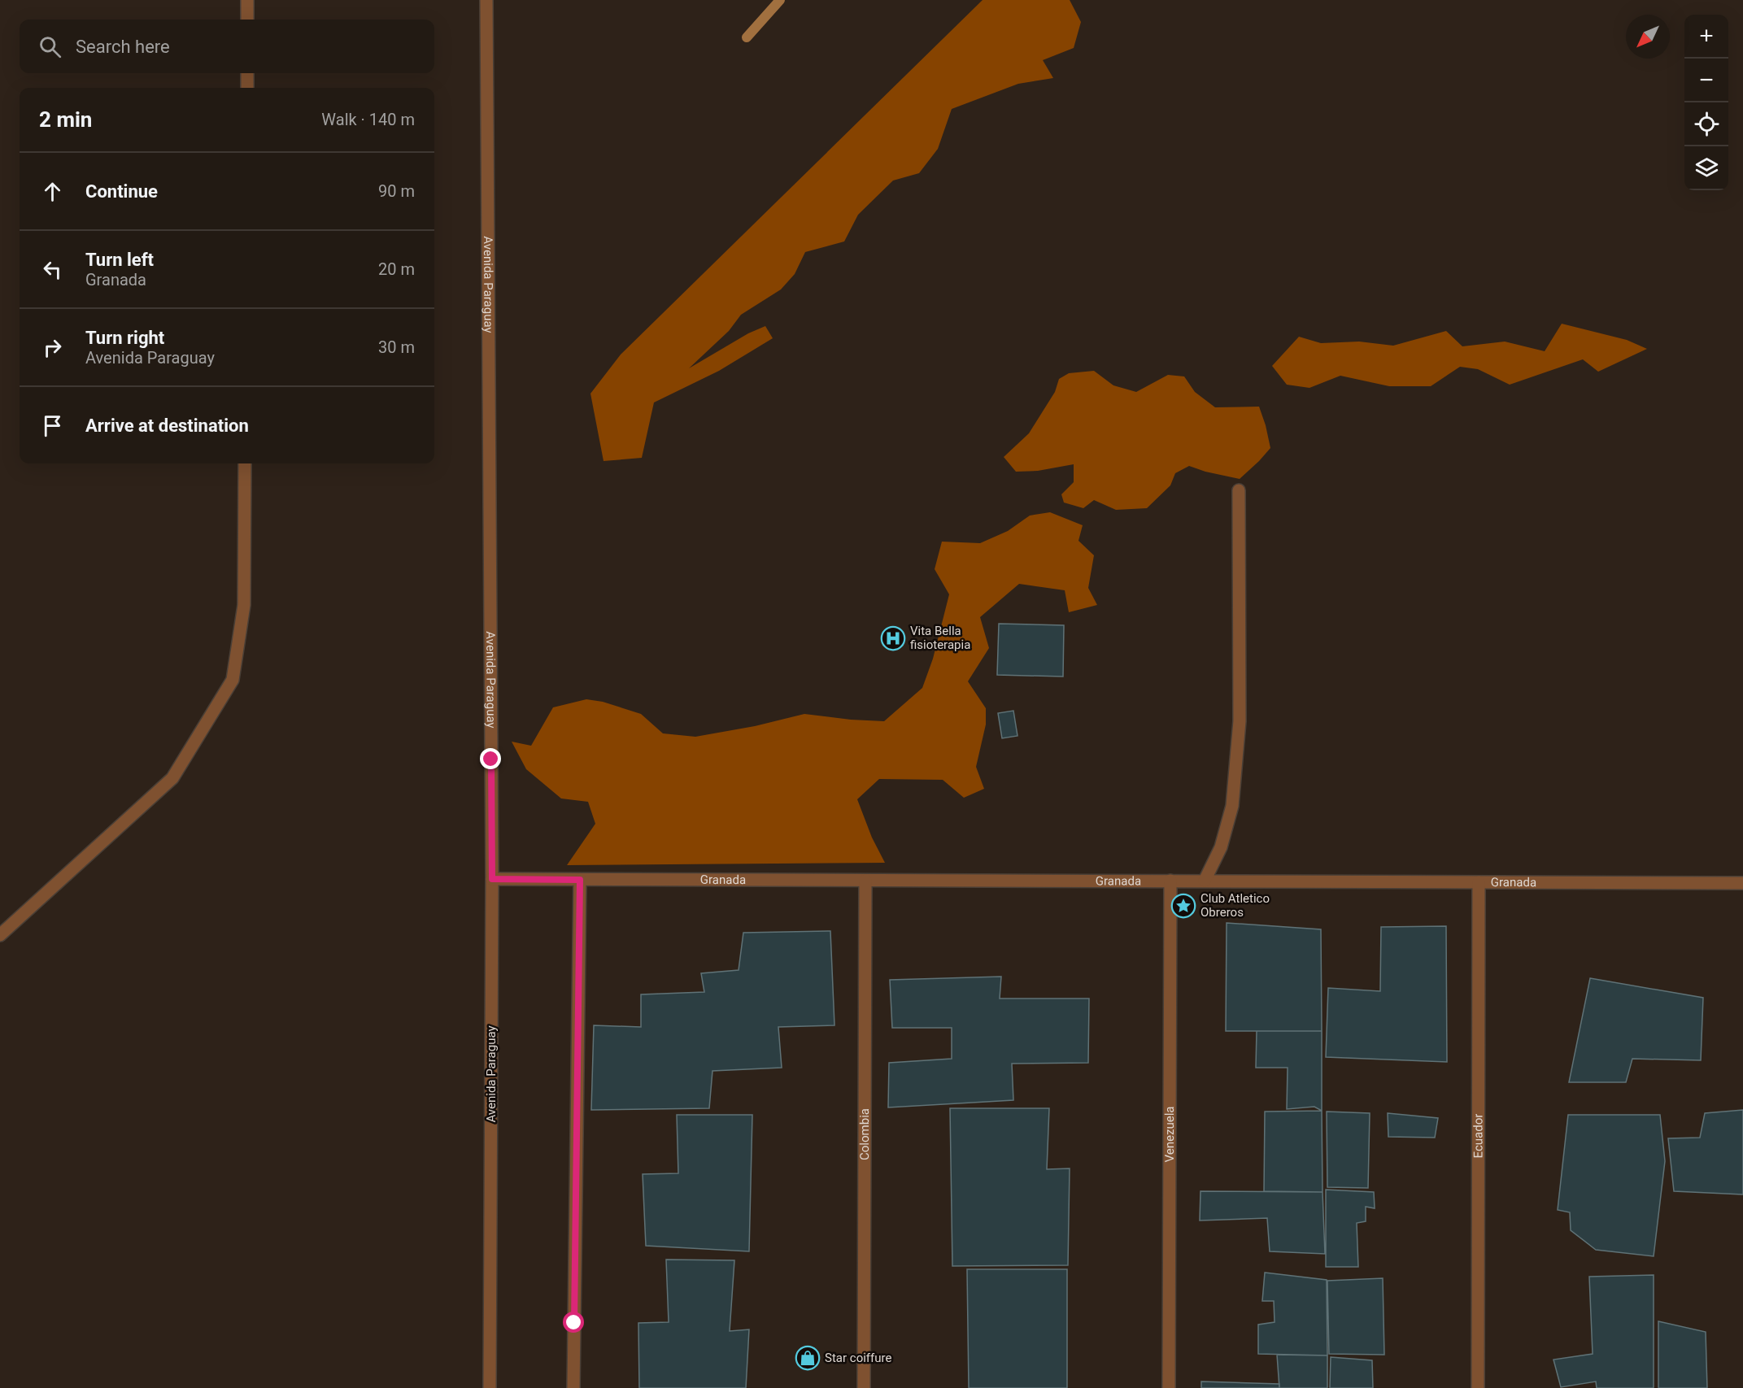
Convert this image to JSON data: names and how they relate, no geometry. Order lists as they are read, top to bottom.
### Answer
{
  "streets": {
    "street": [
      "Avenida Paraguay",
      "Granada",
      "Colombia",
      "Venezuela",
      "Ecuador"
    ]
  },
  "crossings": [
    ["Avenida Paraguay", "Granada"],
    ["Granada", "Colombia"],
    ["Granada", "Venezuela"],
    ["Granada", "Ecuador"]
  ],
  "places": {
    "hospital": ["Vita Bella fisioterapia"],
    "place": ["Club Atletico Obreros"],
    "shop": ["Star coiffure"]
  },
  "north": "bottom left",
  "page": {
    "map_buttons": ["+", "−"],
    "search": "Search here",
    "heading": ["2 min", "Walk · 140 m"],
    "list": [
      ["Continue", "90 m"],
      ["Turn left", "Granada", "20 m"],
      ["Turn right", "Avenida Paraguay", "30 m"],
      "Arrive at destination"
    ]
  }
}
